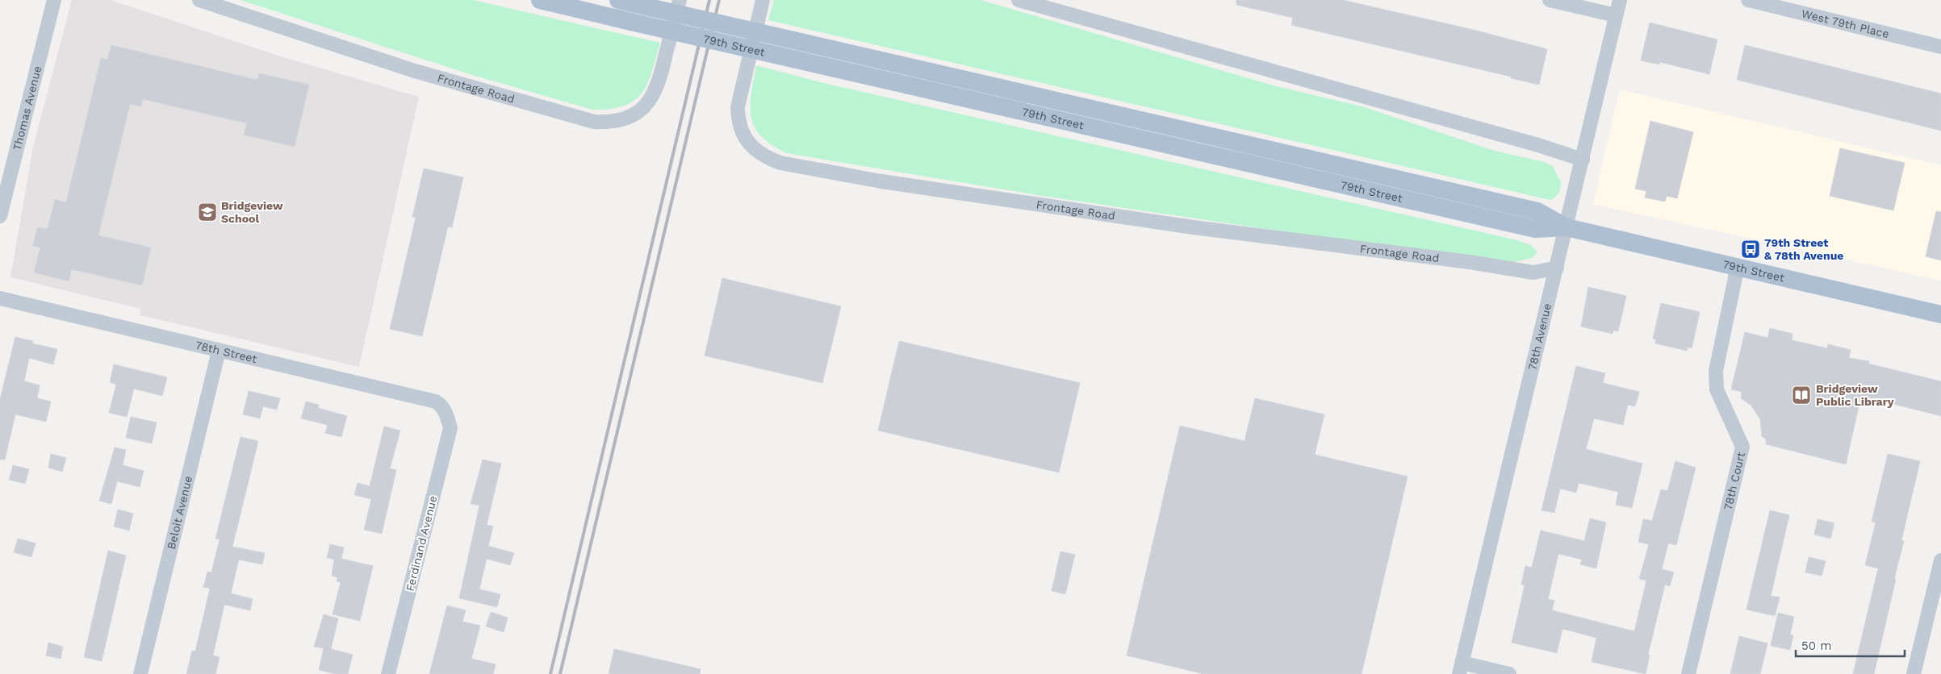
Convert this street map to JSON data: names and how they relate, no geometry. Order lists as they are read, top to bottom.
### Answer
{
  "streets": {
    "main road": ["79th Street"],
    "street": [
      "West 79th Place",
      "Frontage Road",
      "Thomas Avenue",
      "78th Avenue",
      "78th Street",
      "78th Court",
      "Beloit Avenue",
      "Ferdinand Avenue"
    ]
  },
  "crossings": [
    ["79th Street", "78th Avenue"],
    ["79th Street", "78th Court"],
    ["Frontage Road", "78th Avenue"],
    ["78th Street", "Beloit Avenue"],
    ["78th Street", "Ferdinand Avenue"]
  ],
  "places": {
    "school or university": ["Bridgeview School"],
    "bus stop": ["79th Street & 78th Avenue"],
    "library": ["Bridgeview Public Library"]
  },
  "scale_bar": "50 m"
}
